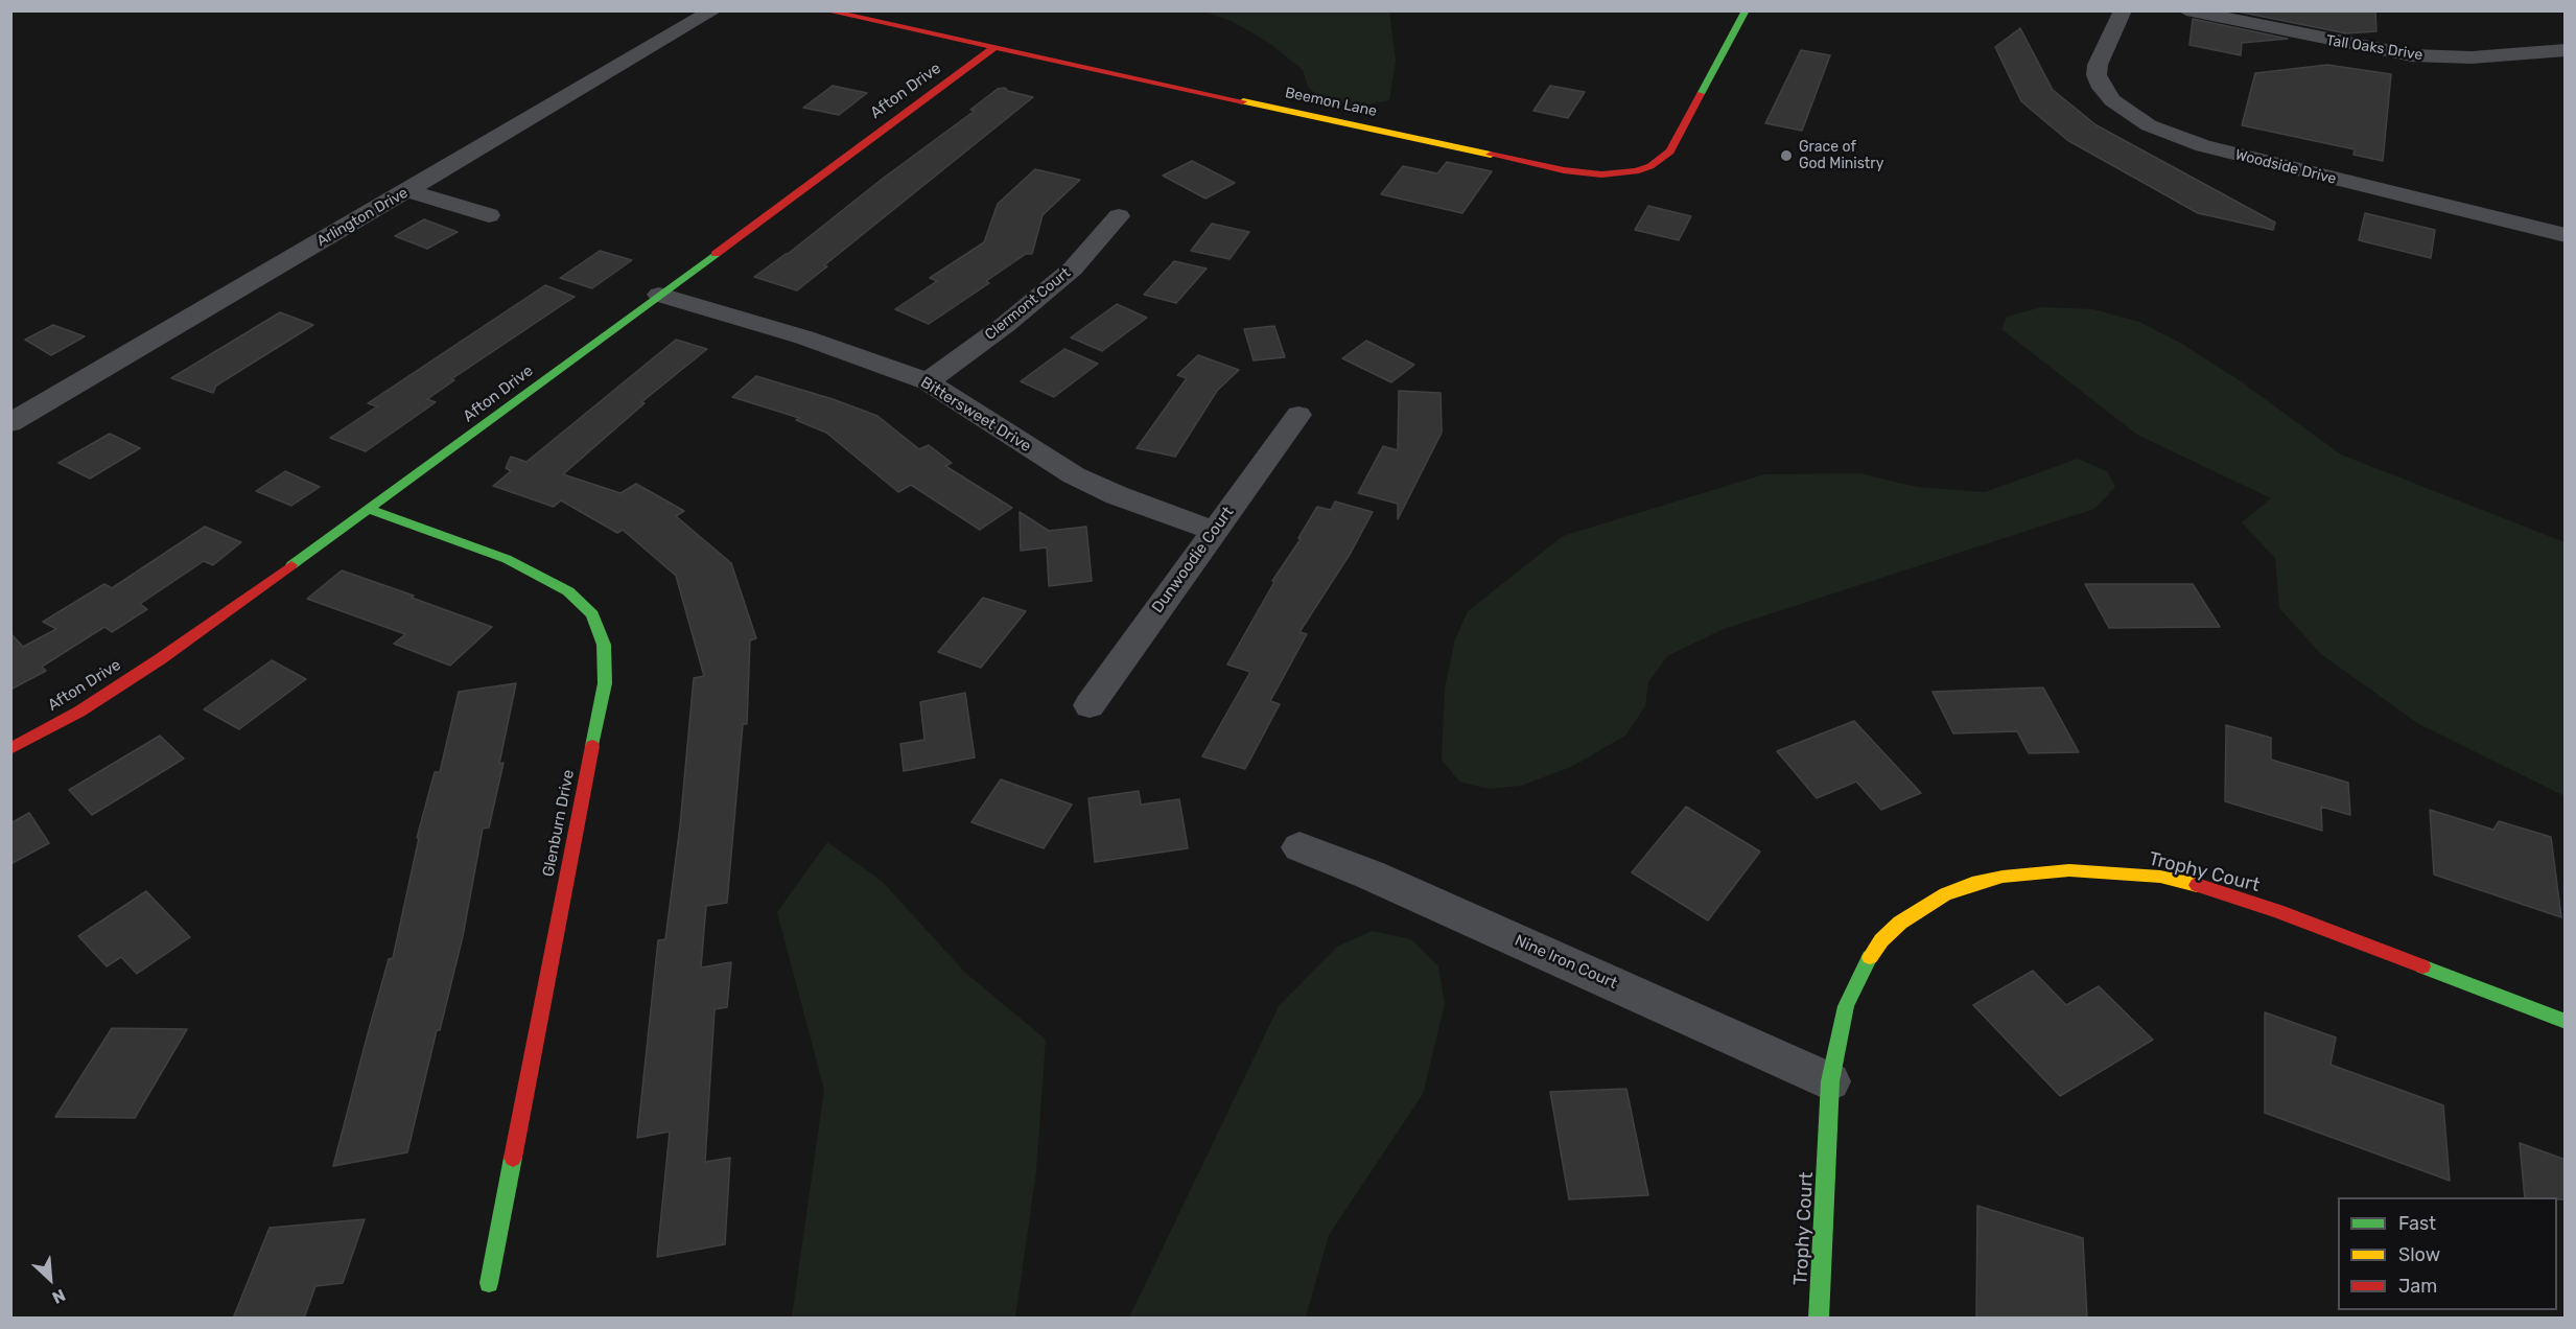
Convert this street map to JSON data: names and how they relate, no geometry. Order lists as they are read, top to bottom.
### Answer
{
  "streets": {
    "street": [
      "Tall Oaks Drive",
      "Afton Drive",
      "Beemon Lane",
      "Woodside Drive",
      "Arlington Drive",
      "Clermont Court",
      "Bittersweet Drive",
      "Dunwoodie Court",
      "Glenburn Drive",
      "Trophy Court",
      "Nine Iron Court"
    ]
  },
  "crossings": [
    ["Afton Drive", "Beemon Lane"],
    ["Afton Drive", "Bittersweet Drive"],
    ["Afton Drive", "Glenburn Drive"],
    ["Clermont Court", "Bittersweet Drive"],
    ["Bittersweet Drive", "Dunwoodie Court"],
    ["Trophy Court", "Nine Iron Court"]
  ],
  "places": ["Grace of God Ministry"],
  "legend": ["Fast", "Slow", "Jam"],
  "north": "bottom right"
}
